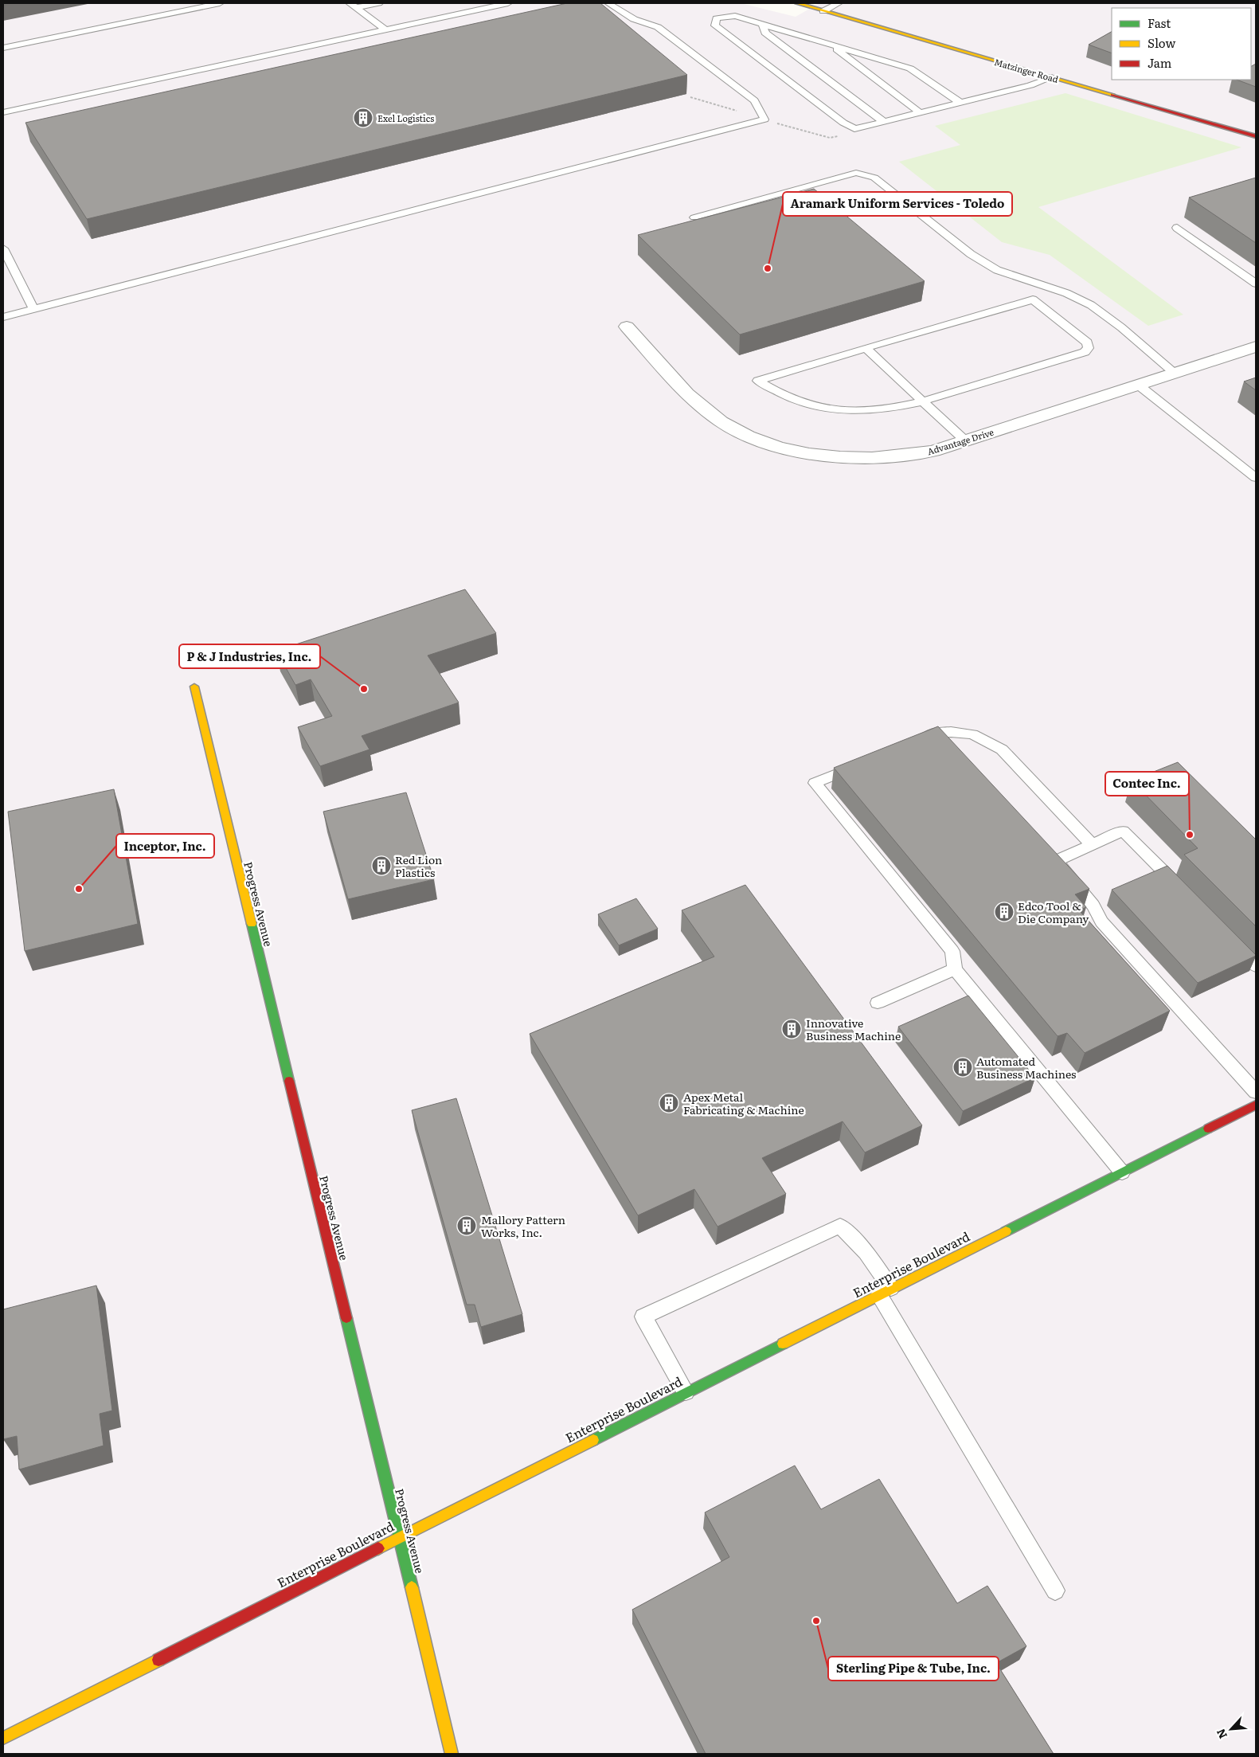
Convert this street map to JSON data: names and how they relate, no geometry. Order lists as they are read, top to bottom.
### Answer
{
  "streets": {
    "street": [
      "Matzinger Road",
      "Advantage Drive",
      "Progress Avenue",
      "Enterprise Boulevard"
    ]
  },
  "crossings": [
    ["Progress Avenue", "Enterprise Boulevard"]
  ],
  "places": {
    "building": [
      "Exel Logistics",
      "Red Lion Plastics",
      "Edco Tool & Die Company",
      "Innovative Business Machine",
      "Automated Business Machines",
      "Apex Metal Fabricating & Machine",
      "Mallory Pattern Works, Inc."
    ],
    "other": [
      "Aramark Uniform Services - Toledo",
      "P & J Industries, Inc.",
      "Contec Inc.",
      "Inceptor, Inc.",
      "Sterling Pipe & Tube, Inc."
    ]
  },
  "legend": ["Fast", "Slow", "Jam"],
  "north": "bottom left"
}
